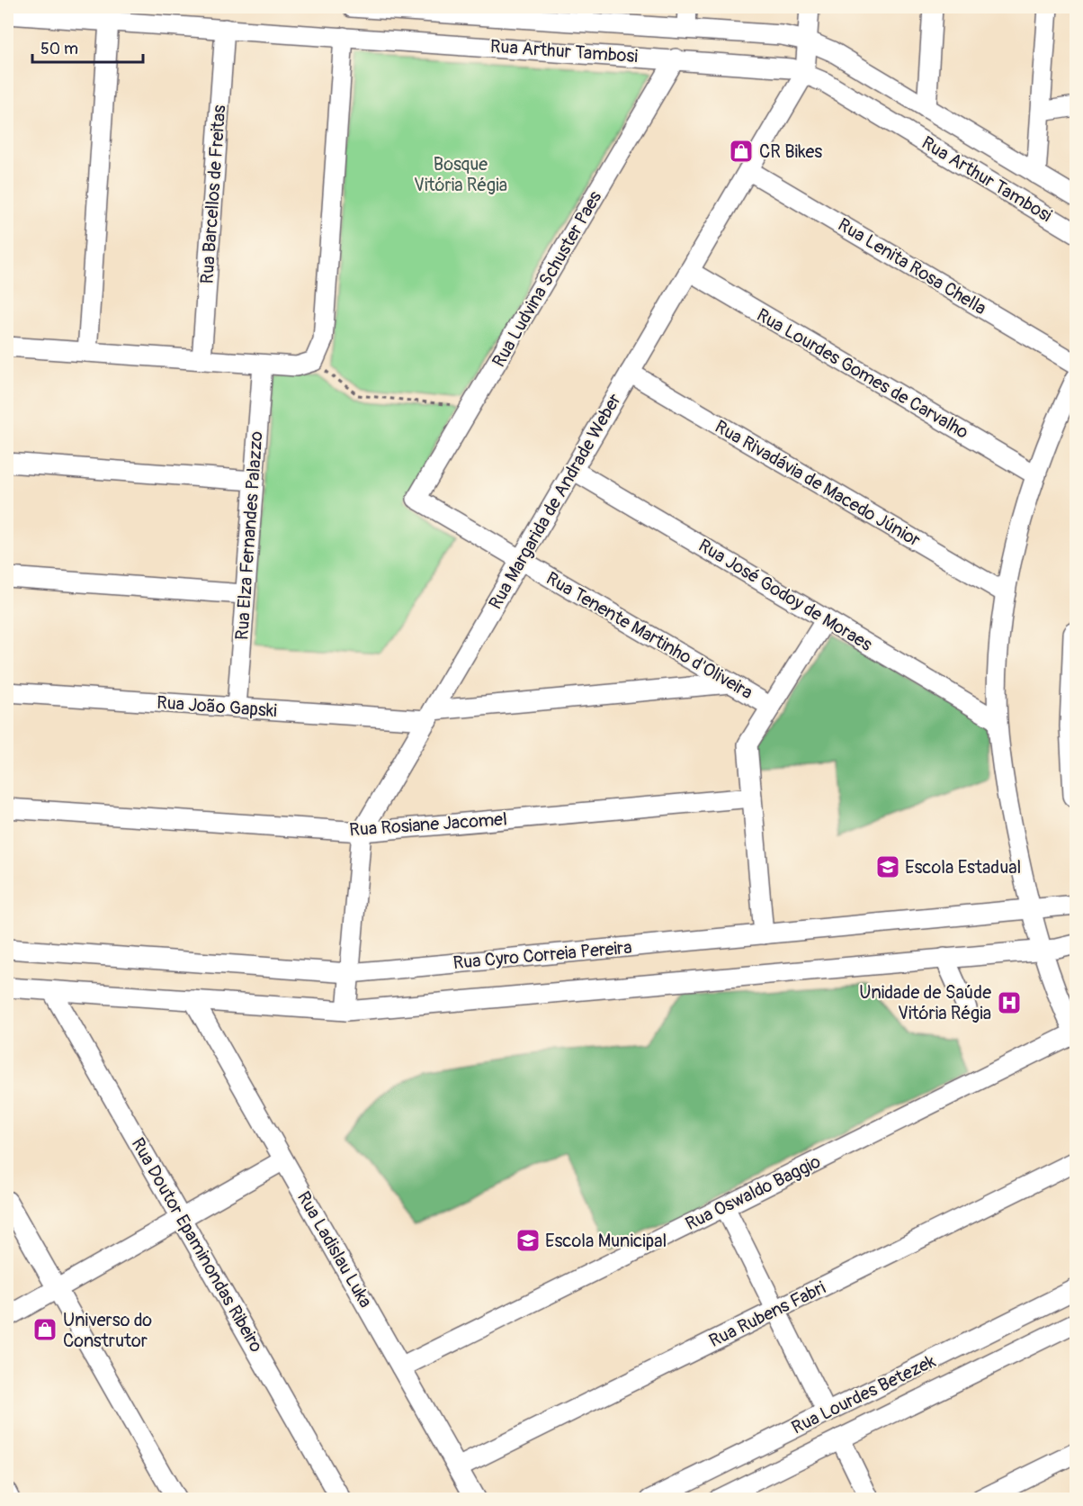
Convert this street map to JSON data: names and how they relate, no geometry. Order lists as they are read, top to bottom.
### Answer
{
  "streets": {
    "street": [
      "Rua Arthur Tambosi",
      "Rua Barcellos de Freitas",
      "Rua Lenita Rosa Chella",
      "Rua Ludvina Schuster Paes",
      "Rua Lourdes Gomes de Carvalho",
      "Rua Rivadávia de Macedo Júnior",
      "Rua Margarida de Andrade Weber",
      "Rua Elza Fernandes Palazzo",
      "Rua José Godoy de Moraes",
      "Rua Tenente Martinho d'Oliveira",
      "Rua João Gapski",
      "Rua Rosiane Jacomel",
      "Rua Cyro Correia Pereira",
      "Rua Oswaldo Baggio",
      "Rua Doutor Epaminondas Ribeiro",
      "Rua Ladislau Luka",
      "Rua Rubens Fabri",
      "Rua Lourdes Betezek"
    ]
  },
  "crossings": [
    ["Rua Arthur Tambosi", "Rua Barcellos de Freitas"],
    ["Rua Arthur Tambosi", "Rua Ludvina Schuster Paes"],
    ["Rua Arthur Tambosi", "Rua Margarida de Andrade Weber"],
    ["Rua Lenita Rosa Chella", "Rua Margarida de Andrade Weber"],
    ["Rua Ludvina Schuster Paes", "Rua Tenente Martinho d'Oliveira"],
    ["Rua Lourdes Gomes de Carvalho", "Rua Margarida de Andrade Weber"],
    ["Rua Rivadávia de Macedo Júnior", "Rua Margarida de Andrade Weber"],
    ["Rua Margarida de Andrade Weber", "Rua José Godoy de Moraes"],
    ["Rua Margarida de Andrade Weber", "Rua Tenente Martinho d'Oliveira"],
    ["Rua Margarida de Andrade Weber", "Rua João Gapski"],
    ["Rua Margarida de Andrade Weber", "Rua Rosiane Jacomel"],
    ["Rua Margarida de Andrade Weber", "Rua Cyro Correia Pereira"],
    ["Rua Elza Fernandes Palazzo", "Rua João Gapski"],
    ["Rua Tenente Martinho d'Oliveira", "Rua João Gapski"],
    ["Rua Oswaldo Baggio", "Rua Ladislau Luka"],
    ["Rua Ladislau Luka", "Rua Rubens Fabri"]
  ],
  "parks": ["Bosque Vitória Régia"],
  "places": {
    "shop": ["CR Bikes", "Universo do Construtor"],
    "school or university": ["Escola Estadual", "Escola Municipal"],
    "hospital": ["Unidade de Saúde Vitória Régia"]
  },
  "scale_bar": "50 m"
}
